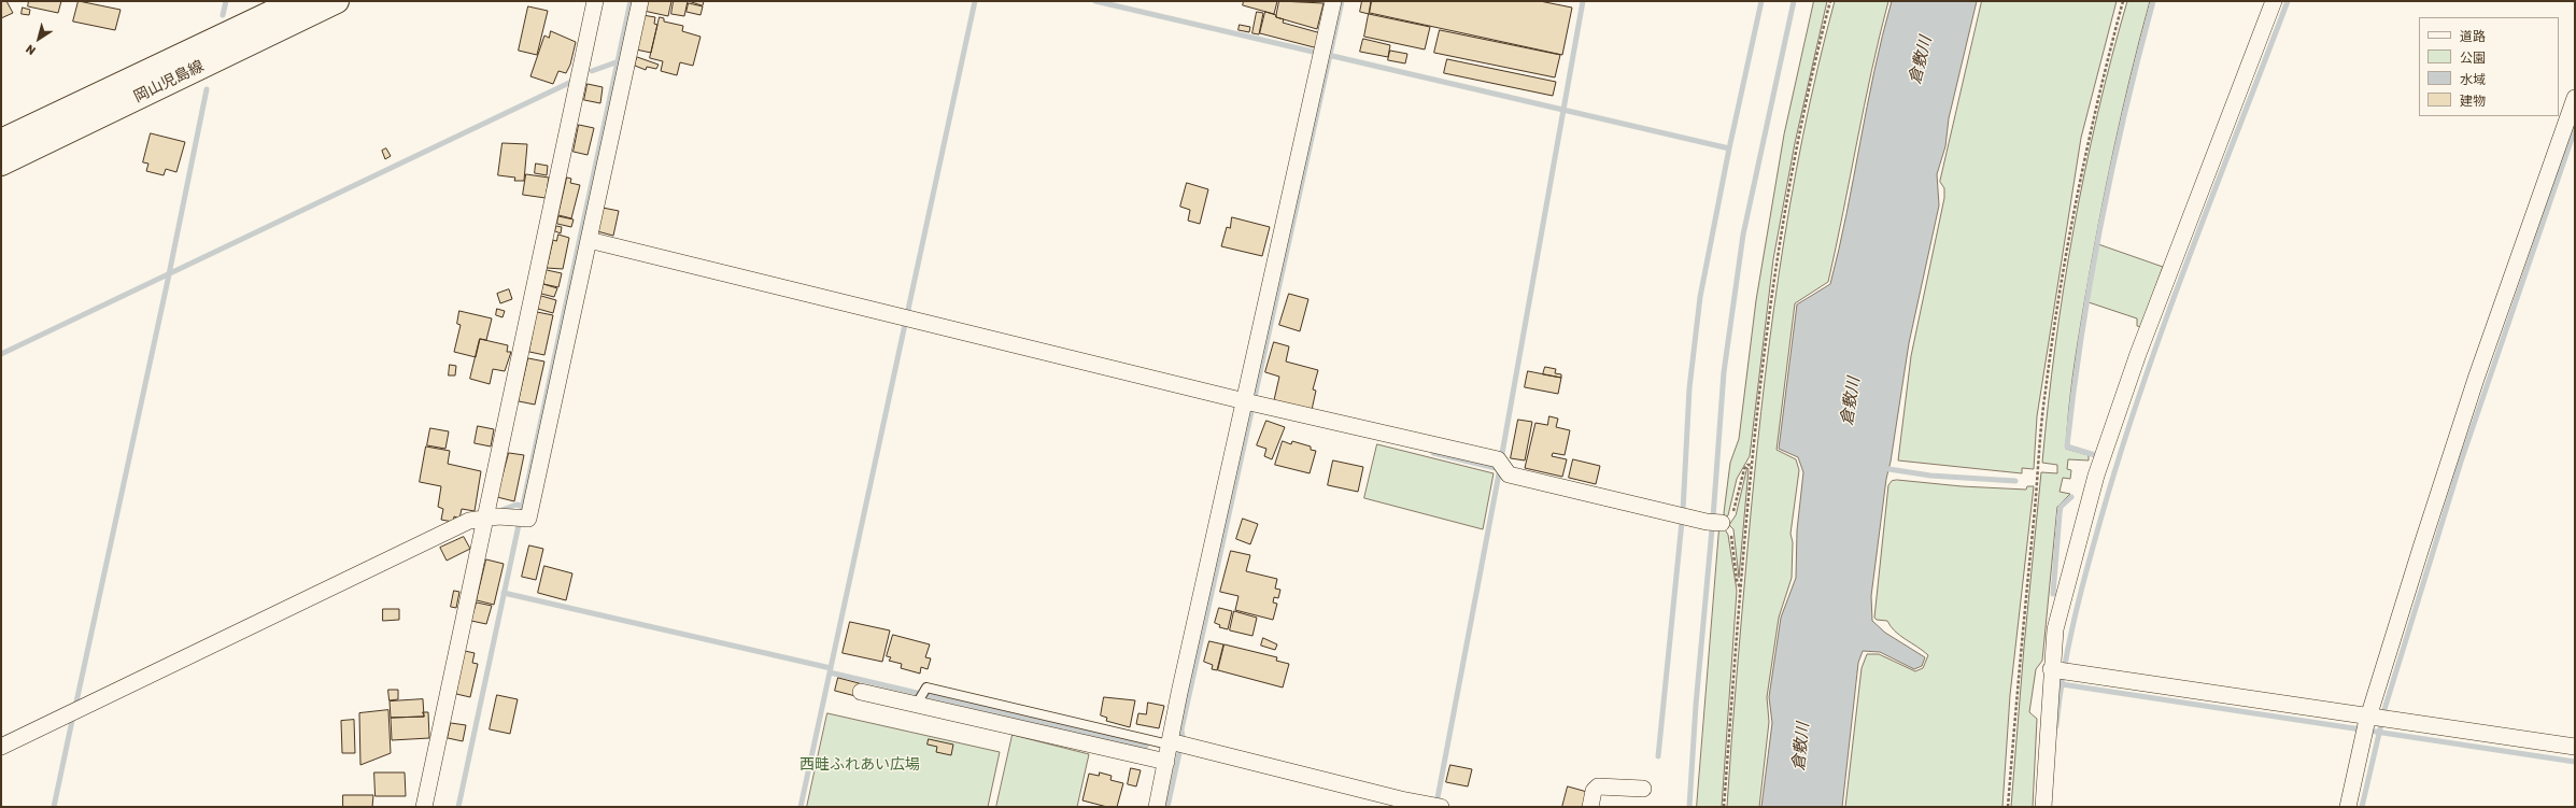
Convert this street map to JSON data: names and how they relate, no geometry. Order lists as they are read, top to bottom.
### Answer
{
  "streets": {
    "main road": ["岡山児島線"]
  },
  "water": ["倉敷川"],
  "parks": ["西畦ふれあい広場"],
  "legend": [
    "道路",
    "公園",
    "水域",
    "建物"
  ],
  "north": "bottom left"
}
